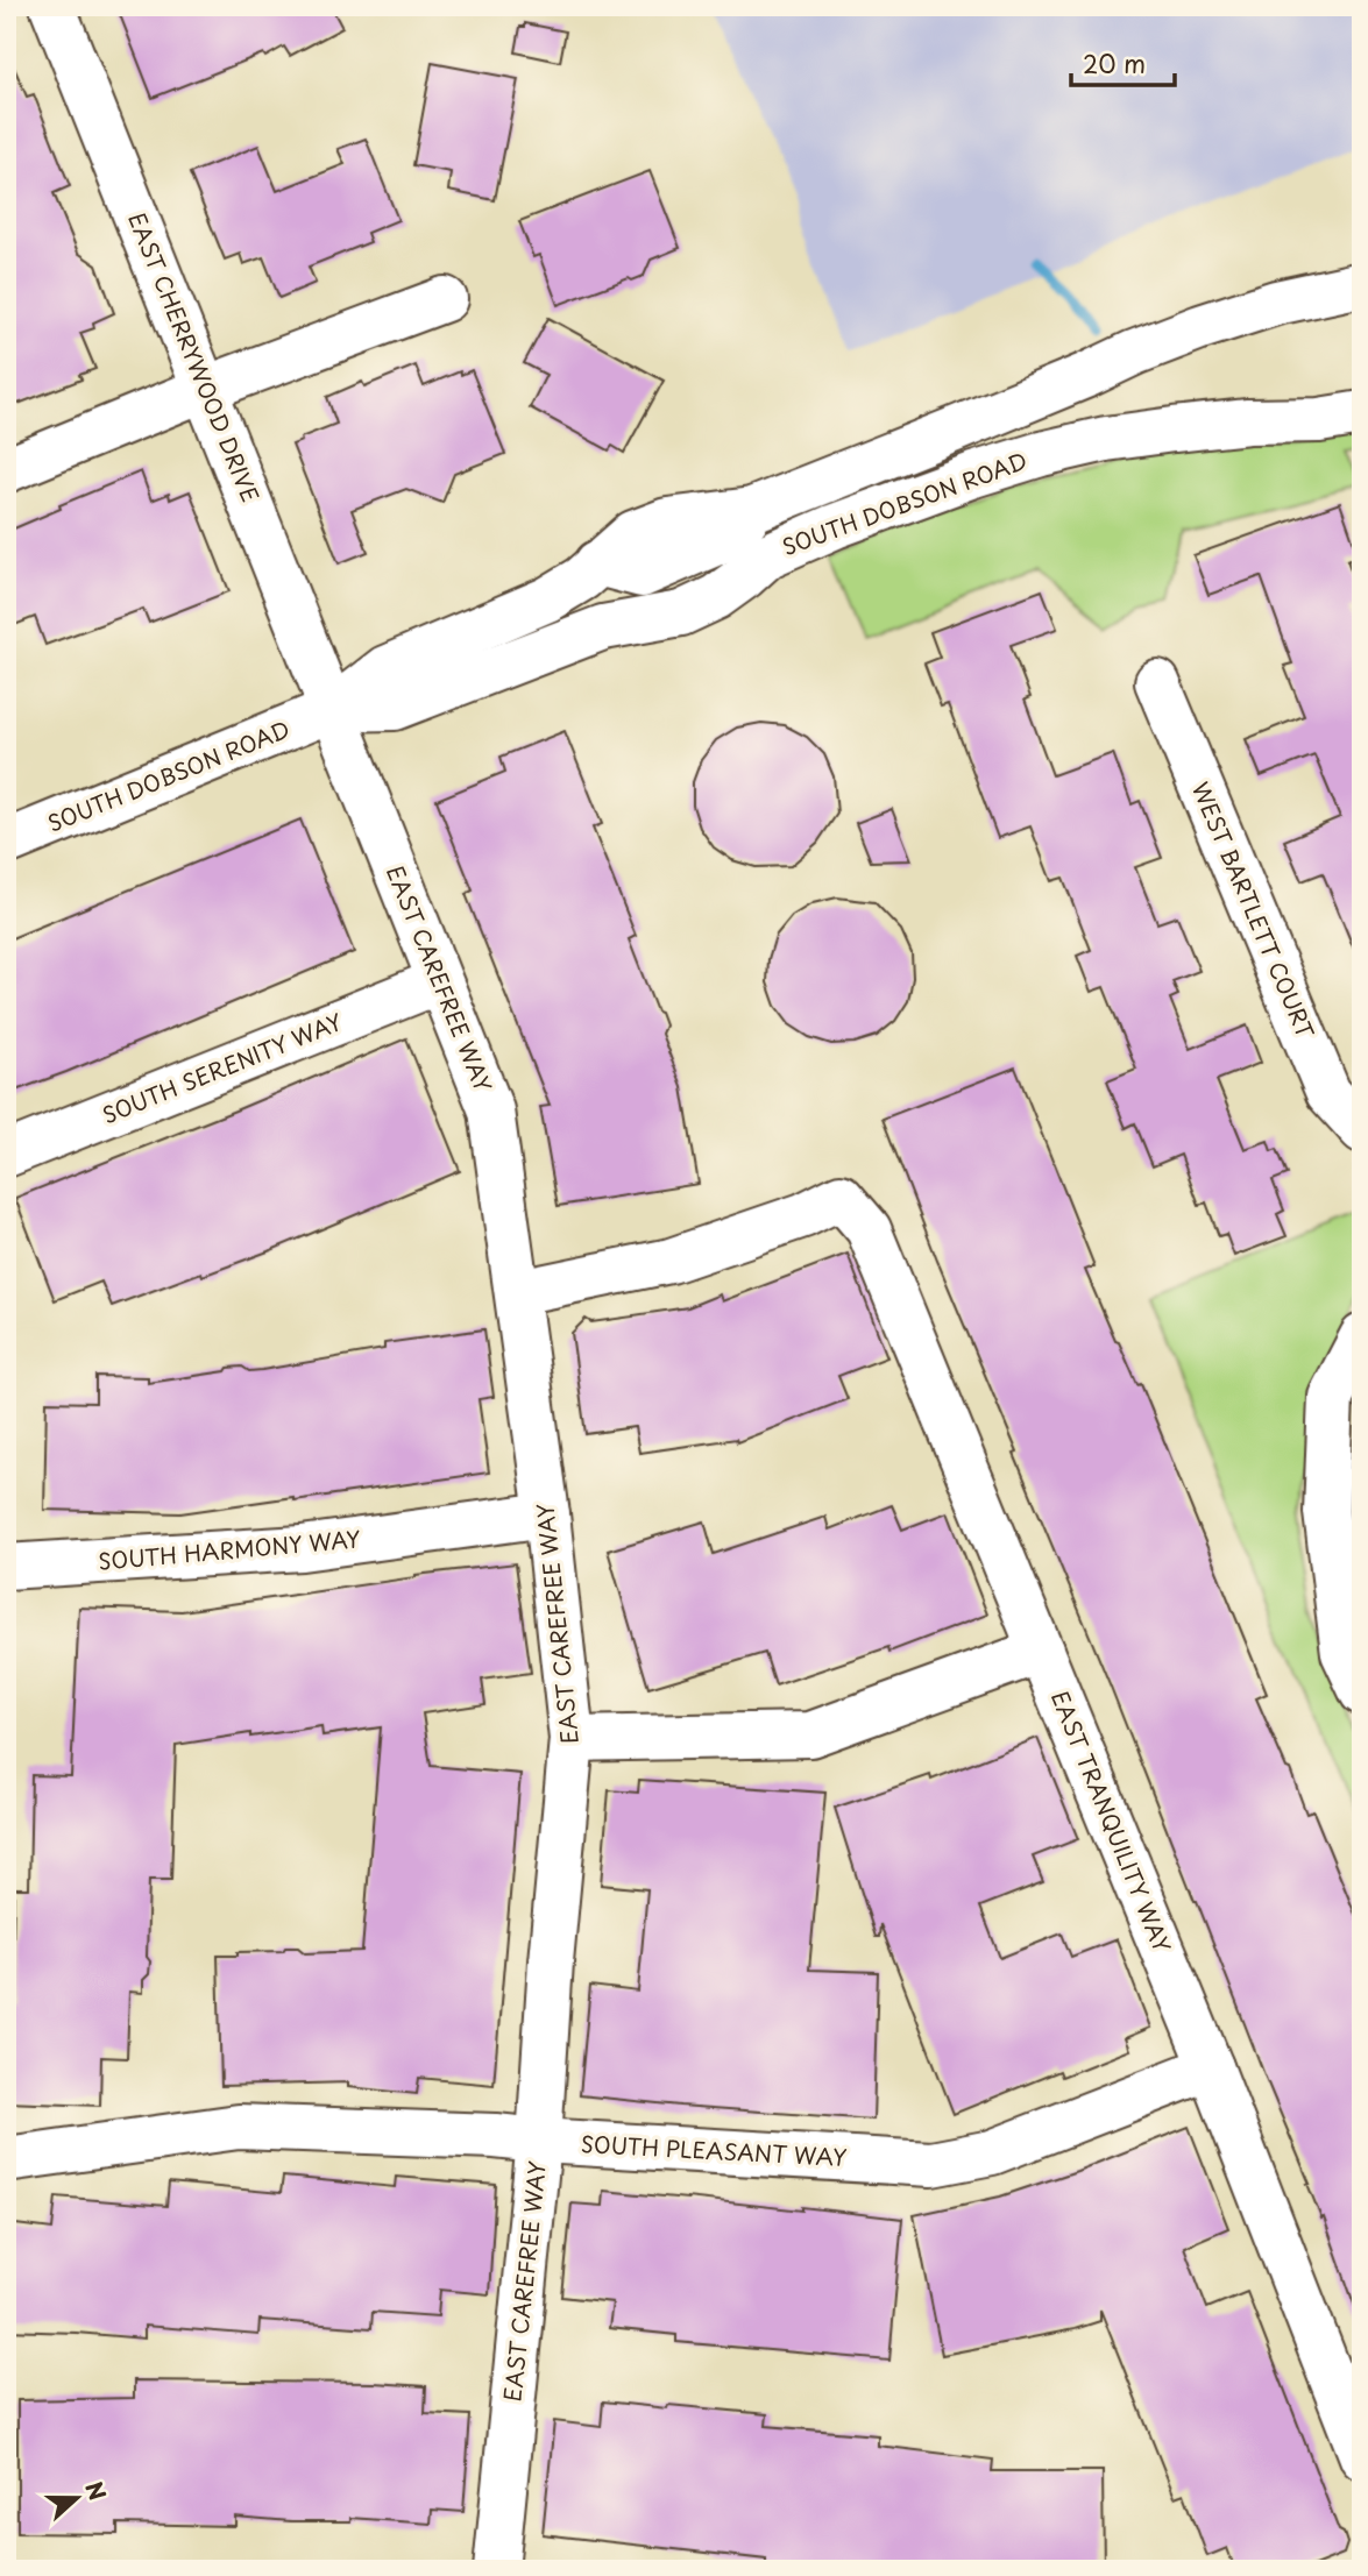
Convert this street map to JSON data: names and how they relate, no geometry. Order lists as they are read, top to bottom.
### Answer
{
  "streets": {
    "street": [
      "EAST CHERRYWOOD DRIVE",
      "SOUTH DOBSON ROAD",
      "WEST BARTLETT COURT",
      "EAST CAREFREE WAY",
      "SOUTH SERENITY WAY",
      "SOUTH HARMONY WAY",
      "EAST TRANQUILITY WAY",
      "SOUTH PLEASANT WAY"
    ]
  },
  "crossings": [
    ["EAST CHERRYWOOD DRIVE", "SOUTH DOBSON ROAD"],
    ["EAST CHERRYWOOD DRIVE", "EAST CAREFREE WAY"],
    ["SOUTH DOBSON ROAD", "EAST CAREFREE WAY"],
    ["EAST CAREFREE WAY", "SOUTH SERENITY WAY"],
    ["EAST CAREFREE WAY", "SOUTH HARMONY WAY"],
    ["EAST CAREFREE WAY", "EAST TRANQUILITY WAY"],
    ["EAST CAREFREE WAY", "SOUTH PLEASANT WAY"],
    ["EAST TRANQUILITY WAY", "SOUTH PLEASANT WAY"]
  ],
  "scale_bar": "20 m",
  "north": "right"
}
